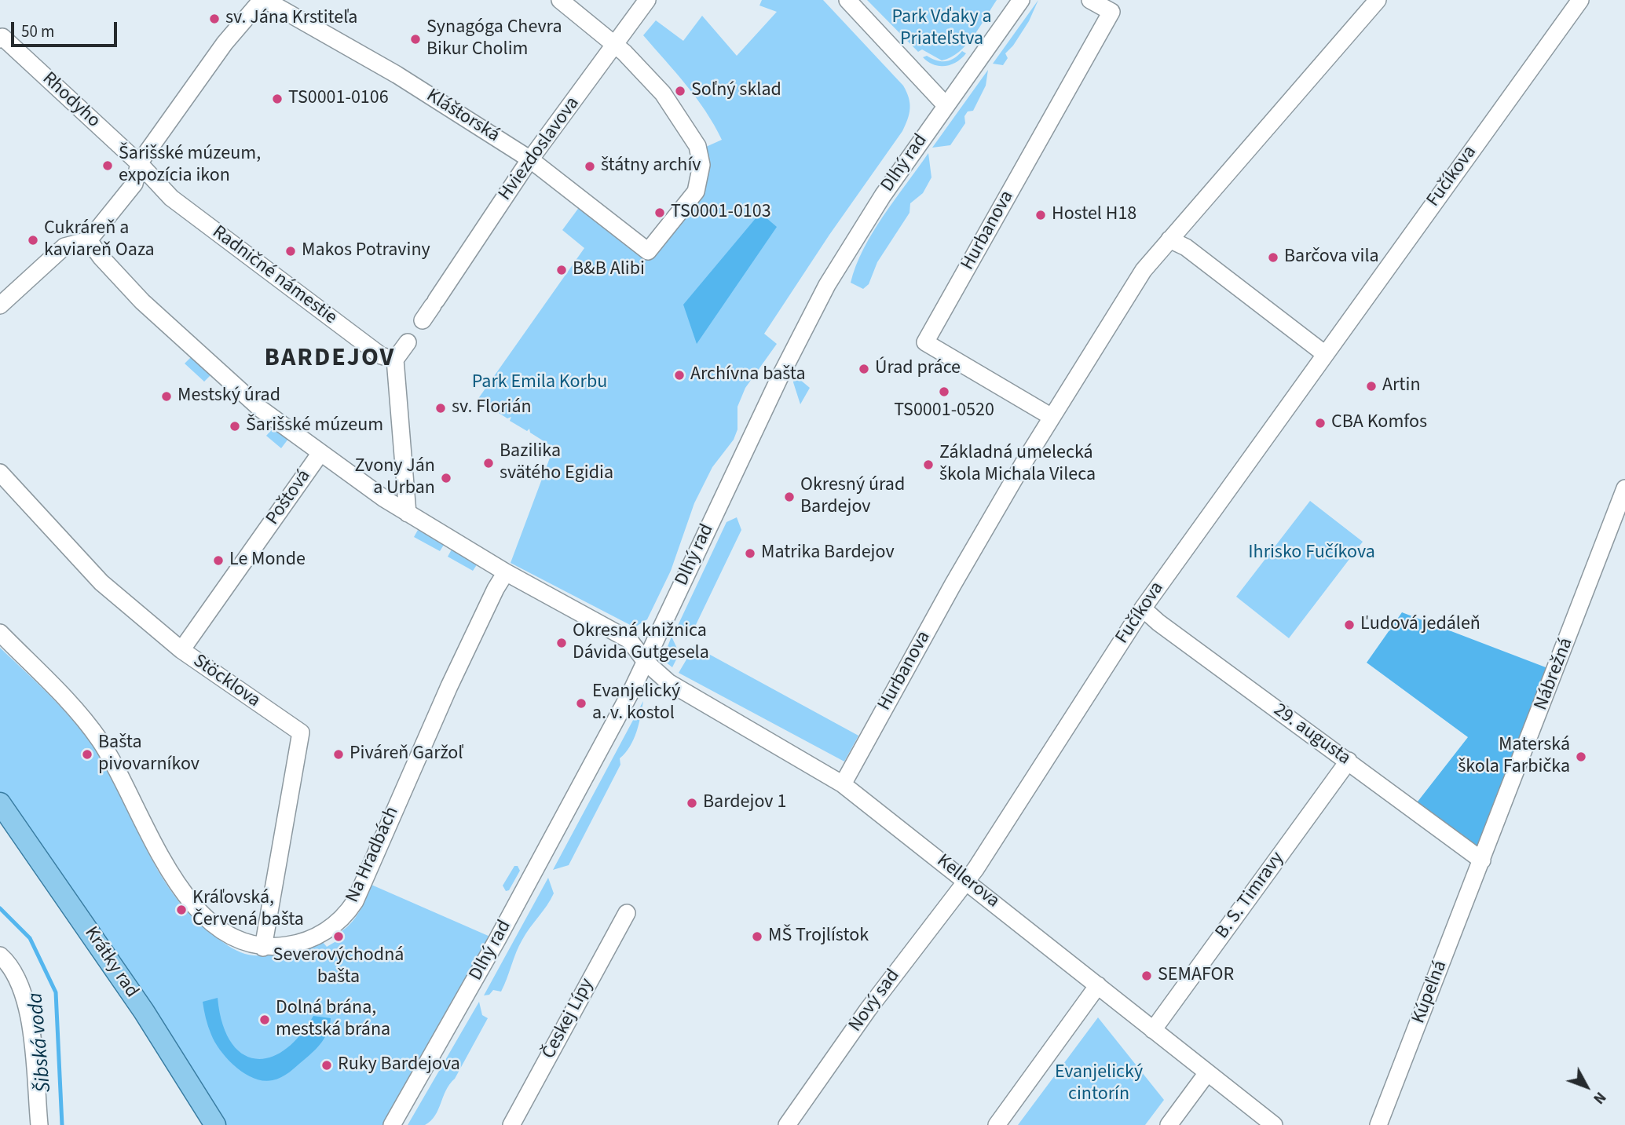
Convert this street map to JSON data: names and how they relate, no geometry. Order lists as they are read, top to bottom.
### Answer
{
  "streets": {
    "main road": ["Krátky rad"],
    "street": [
      "Rhodyho",
      "Kláštorská",
      "Hviezdoslavova",
      "Dlhý rad",
      "Fučíkova",
      "Hurbanova",
      "Radničné námestie",
      "Poštová",
      "Nábrežná",
      "Stöcklova",
      "29. augusta",
      "Na Hradbách",
      "Kellerova",
      "B. S. Timravy",
      "Kúpeľná",
      "Nový sad",
      "Českej Lípy"
    ]
  },
  "crossings": [
    ["Rhodyho", "Radničné námestie"],
    ["Kláštorská", "Hviezdoslavova"],
    ["Hviezdoslavova", "Radničné námestie"],
    ["Dlhý rad", "Kellerova"],
    ["Fučíkova", "29. augusta"],
    ["Fučíkova", "Kellerova"],
    ["Fučíkova", "Nový sad"],
    ["Hurbanova", "Kellerova"],
    ["Poštová", "Stöcklova"],
    ["Nábrežná", "29. augusta"],
    ["Nábrežná", "Kúpeľná"],
    ["Stöcklova", "Na Hradbách"],
    ["29. augusta", "B. S. Timravy"],
    ["29. augusta", "Kúpeľná"],
    ["Kellerova", "B. S. Timravy"],
    ["Kellerova", "Nový sad"]
  ],
  "districts": ["BARDEJOV"],
  "water": ["Šibská voda"],
  "parks": [
    "Park Vďaky a Priateľstva",
    "Park Emila Korbu",
    "Ihrisko Fučíkova",
    "Evanjelický cintorín"
  ],
  "places": [
    "sv. Jána Krstiteľa",
    "Synagóga Chevra Bikur Cholim",
    "Soľný sklad",
    "TS0001-0106",
    "Šarišské múzeum, expozícia ikon",
    "štátny archív",
    "TS0001-0103",
    "Hostel H18",
    "Cukráreň a kaviareň Oaza",
    "Makos Potraviny",
    "Barčova vila",
    "B&B Alibi",
    "Úrad práce",
    "Archívna bašta",
    "Artin",
    "TS0001-0520",
    "Mestský úrad",
    "sv. Florián",
    "CBA Komfos",
    "Šarišské múzeum",
    "Bazilika svätého Egidia",
    "Základná umelecká škola Michala Vileca",
    "Zvony Ján a Urban",
    "Okresný úrad Bardejov",
    "Matrika Bardejov",
    "Le Monde",
    "Ľudová jedáleň",
    "Okresná knižnica Dávida Gutgesela",
    "Evanjelický a. v. kostol",
    "Bašta pivovarníkov",
    "Piváreň Garžoľ",
    "Materská škola Farbička",
    "Bardejov 1",
    "Kráľovská, Červená bašta",
    "Severovýchodná bašta",
    "MŠ Trojlístok",
    "SEMAFOR",
    "Dolná brána, mestská brána",
    "Ruky Bardejova"
  ],
  "scale_bar": "50 m",
  "north": "bottom right"
}
